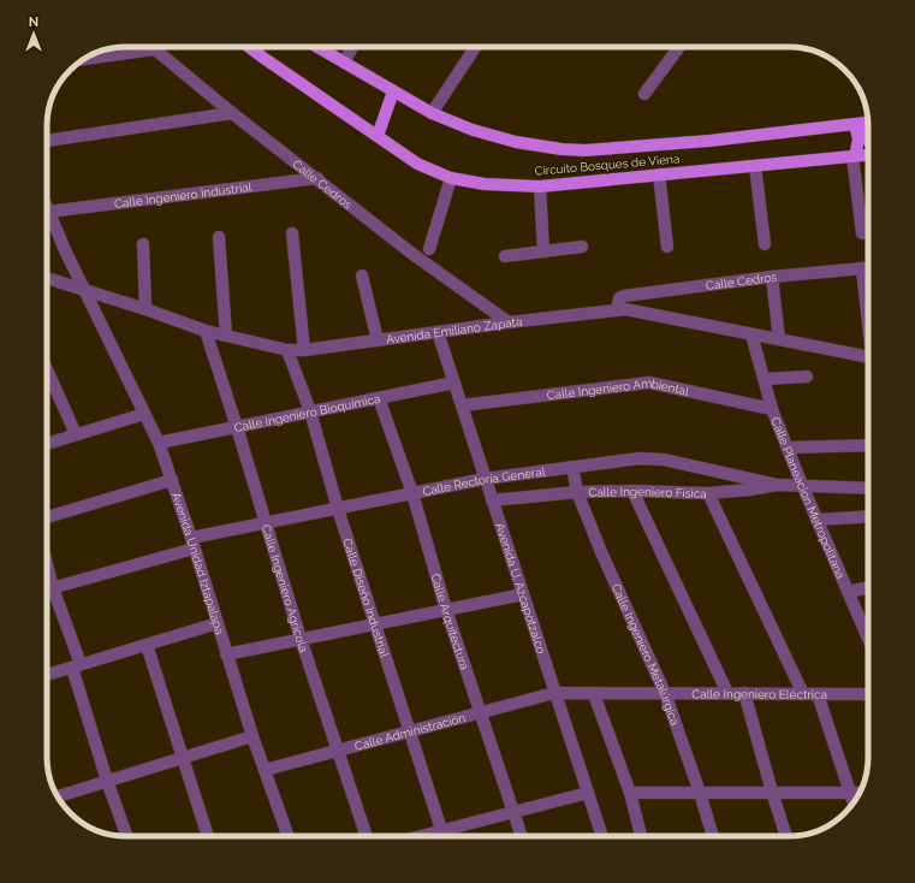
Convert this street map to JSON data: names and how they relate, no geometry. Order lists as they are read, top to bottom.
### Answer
{
  "streets": {
    "main road": ["Circuito Bosques de Viena"],
    "street": [
      "Calle Cedros",
      "Calle Ingeniero Industrial",
      "Avenida Emiliano Zapata",
      "Calle Ingeniero Ambiental",
      "Calle Ingeniero Bioquímica",
      "Calle Rectoría General",
      "Calle Ingeniero Física",
      "Calle Planeacion Metropolitana",
      "Avenida Unidad Iztapalapa",
      "Calle Ingeniero Agrícola",
      "Avenida U. Azcapotzalco",
      "Calle Diseño Industrial",
      "Calle Arquitectura",
      "Calle Ingeniero Metalúrgica",
      "Calle Ingeniero Eléctrica",
      "Calle Administración"
    ]
  },
  "crossings": [
    ["Calle Cedros", "Calle Ingeniero Industrial"],
    ["Calle Cedros", "Avenida Emiliano Zapata"],
    ["Calle Ingeniero Industrial", "Avenida Unidad Iztapalapa"],
    ["Avenida Emiliano Zapata", "Calle Planeacion Metropolitana"],
    ["Avenida Emiliano Zapata", "Avenida Unidad Iztapalapa"],
    ["Avenida Emiliano Zapata", "Calle Ingeniero Agrícola"],
    ["Avenida Emiliano Zapata", "Avenida U. Azcapotzalco"],
    ["Avenida Emiliano Zapata", "Calle Diseño Industrial"],
    ["Calle Ingeniero Ambiental", "Calle Planeacion Metropolitana"],
    ["Calle Ingeniero Ambiental", "Avenida U. Azcapotzalco"],
    ["Calle Ingeniero Bioquímica", "Avenida Unidad Iztapalapa"],
    ["Calle Ingeniero Bioquímica", "Calle Ingeniero Agrícola"],
    ["Calle Ingeniero Bioquímica", "Avenida U. Azcapotzalco"],
    ["Calle Ingeniero Bioquímica", "Calle Diseño Industrial"],
    ["Calle Ingeniero Bioquímica", "Calle Arquitectura"],
    ["Calle Rectoría General", "Calle Ingeniero Física"],
    ["Calle Rectoría General", "Avenida Unidad Iztapalapa"],
    ["Calle Rectoría General", "Calle Ingeniero Agrícola"],
    ["Calle Rectoría General", "Avenida U. Azcapotzalco"],
    ["Calle Rectoría General", "Calle Diseño Industrial"],
    ["Calle Rectoría General", "Calle Arquitectura"],
    ["Calle Rectoría General", "Calle Ingeniero Metalúrgica"],
    ["Calle Ingeniero Física", "Calle Planeacion Metropolitana"],
    ["Calle Ingeniero Física", "Avenida U. Azcapotzalco"],
    ["Calle Ingeniero Física", "Calle Ingeniero Metalúrgica"],
    ["Avenida Unidad Iztapalapa", "Calle Administración"],
    ["Calle Ingeniero Agrícola", "Calle Administración"],
    ["Avenida U. Azcapotzalco", "Calle Ingeniero Eléctrica"],
    ["Avenida U. Azcapotzalco", "Calle Administración"],
    ["Calle Diseño Industrial", "Calle Administración"],
    ["Calle Arquitectura", "Calle Administración"],
    ["Calle Ingeniero Metalúrgica", "Calle Ingeniero Eléctrica"],
    ["Calle Ingeniero Eléctrica", "Calle Administración"]
  ],
  "north": "top"
}
